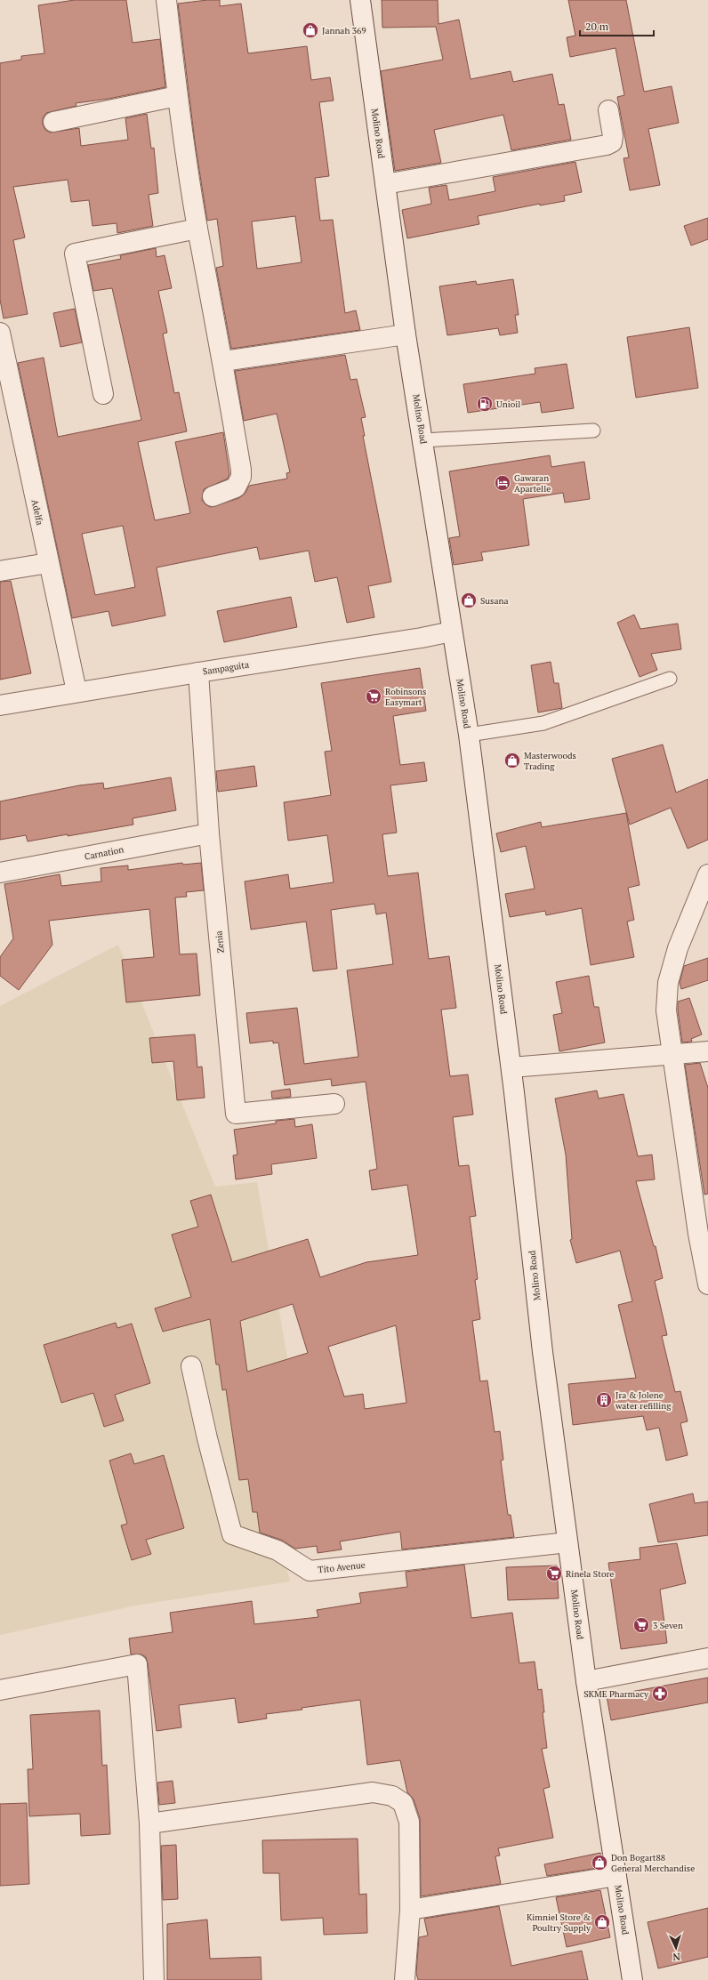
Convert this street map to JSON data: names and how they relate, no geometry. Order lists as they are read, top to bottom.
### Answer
{
  "streets": {
    "street": [
      "Molino Road",
      "Adelfa",
      "Sampaguita",
      "Carnation",
      "Zenia",
      "Tito Avenue"
    ]
  },
  "crossings": [
    ["Molino Road", "Sampaguita"],
    ["Molino Road", "Tito Avenue"],
    ["Adelfa", "Sampaguita"],
    ["Sampaguita", "Zenia"],
    ["Carnation", "Zenia"]
  ],
  "places": {
    "shop": [
      "Jannah 369",
      "Susana",
      "Masterwoods Trading",
      "Don Bogart88 General Merchandise",
      "Kimniel Store & Poultry Supply"
    ],
    "fuel station": ["Unioil"],
    "hotel": ["Gawaran Apartelle"],
    "supermarket": ["Robinsons Easymart", "Rinela Store", "3 Seven"],
    "building": ["Jra & Jolene water refilling"],
    "pharmacy": ["SKME Pharmacy"]
  },
  "scale_bar": "20 m",
  "north": "bottom"
}
